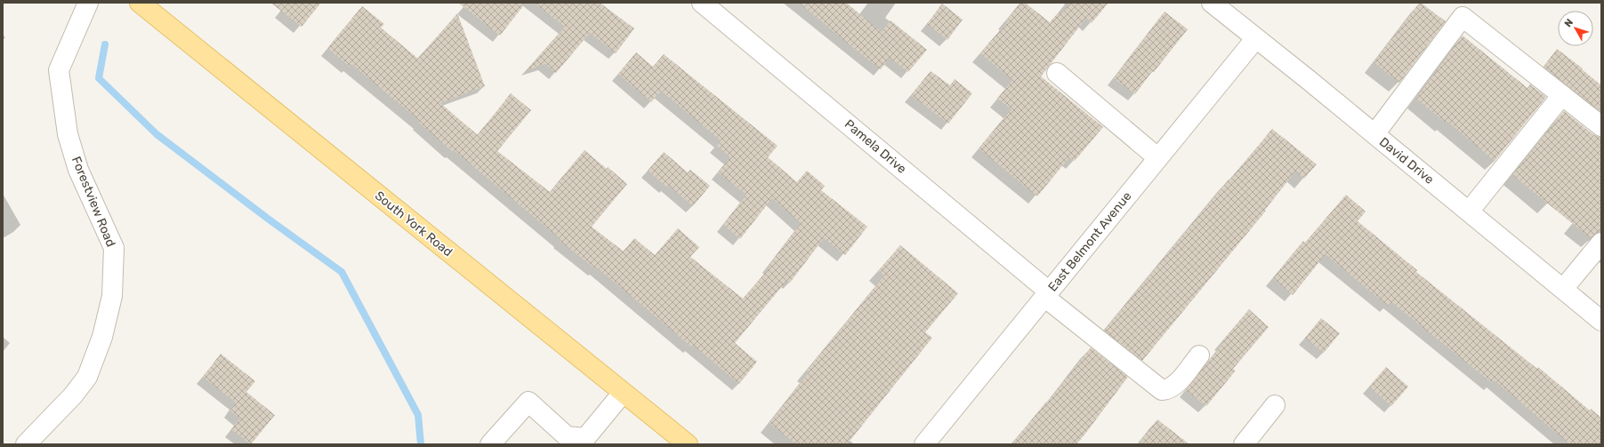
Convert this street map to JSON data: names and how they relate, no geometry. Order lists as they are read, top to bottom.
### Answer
{
  "streets": {
    "main road": ["South York Road"],
    "street": [
      "Pamela Drive",
      "David Drive",
      "Forestview Road",
      "East Belmont Avenue"
    ]
  },
  "crossings": [
    ["Pamela Drive", "East Belmont Avenue"],
    ["David Drive", "East Belmont Avenue"]
  ],
  "north": "top left"
}
